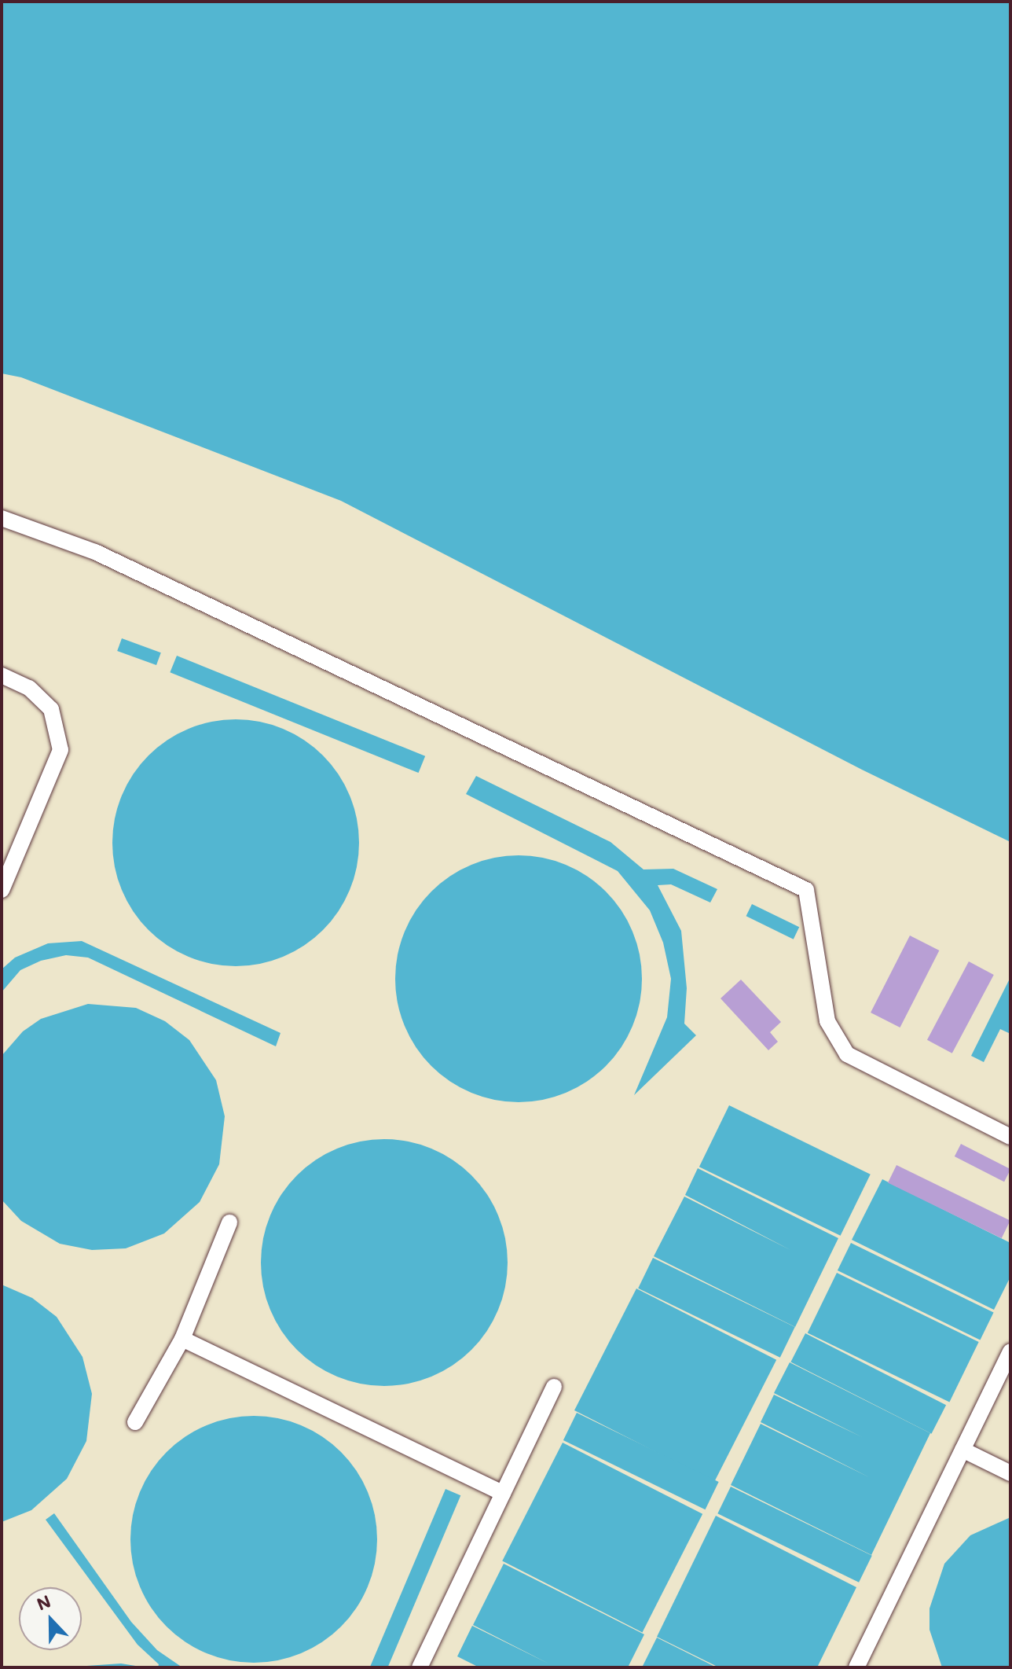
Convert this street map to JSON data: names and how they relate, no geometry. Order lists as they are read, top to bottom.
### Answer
{
  "north": "top"
}
